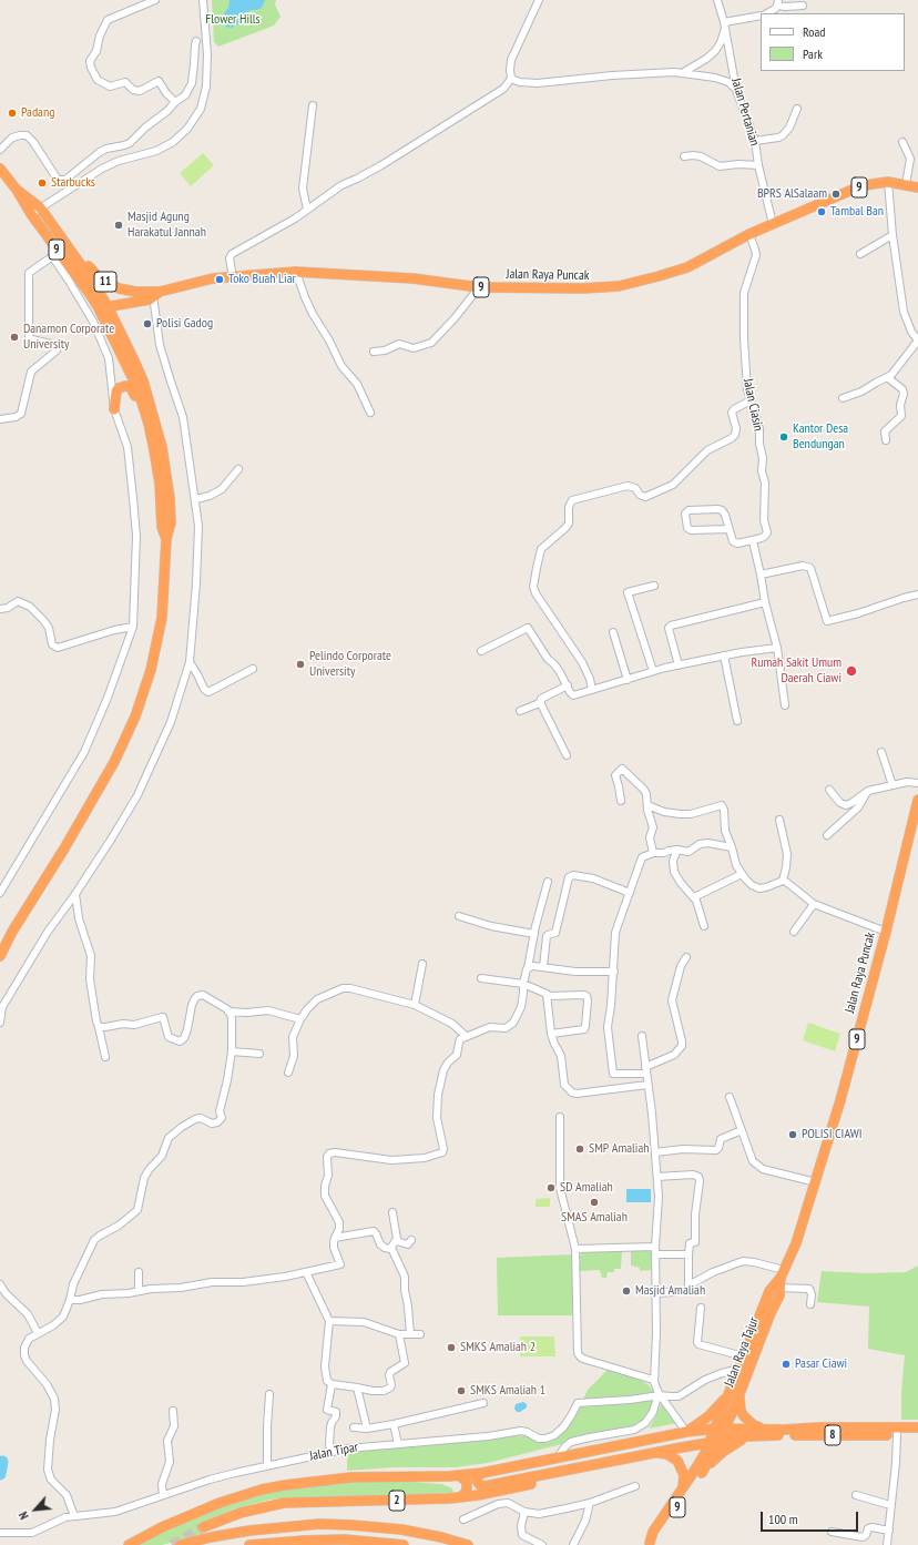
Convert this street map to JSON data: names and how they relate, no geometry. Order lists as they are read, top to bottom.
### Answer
{
  "streets": {
    "highway": [
      "9",
      "Jalan Raya Puncak",
      "11",
      "Jalan Raya Tajur",
      "8",
      "2"
    ],
    "street": ["Jalan Pertanian", "Jalan Ciasin", "Jalan Tipar"]
  },
  "crossings": [
    ["Jalan Pertanian", "Jalan Raya Puncak"],
    ["9", "Jalan Raya Puncak"],
    ["9", "11"],
    ["9", "Jalan Raya Tajur"],
    ["9", "8"],
    ["9", "2"],
    ["Jalan Raya Puncak", "11"],
    ["Jalan Raya Puncak", "Jalan Ciasin"],
    ["Jalan Raya Puncak", "Jalan Raya Tajur"],
    ["Jalan Raya Tajur", "8"],
    ["Jalan Raya Tajur", "2"],
    ["8", "2"]
  ],
  "parks": ["Flower Hills"],
  "places": [
    "Padang",
    "Starbucks",
    "BPRS AlSalaam",
    "Tambal Ban",
    "Masjid Agung Harakatul Jannah",
    "Toko Buah Liar",
    "Polisi Gadog",
    "Danamon Corporate University",
    "Kantor Desa Bendungan",
    "Pelindo Corporate University",
    "Rumah Sakit Umum Daerah Ciawi",
    "POLISI CIAWI",
    "SMP Amaliah",
    "SD Amaliah",
    "SMAS Amaliah",
    "Masjid Amaliah",
    "SMKS Amaliah 2",
    "Pasar Ciawi",
    "SMKS Amaliah 1"
  ],
  "legend": ["Road", "Park"],
  "scale_bar": "100 m",
  "north": "bottom left"
}
